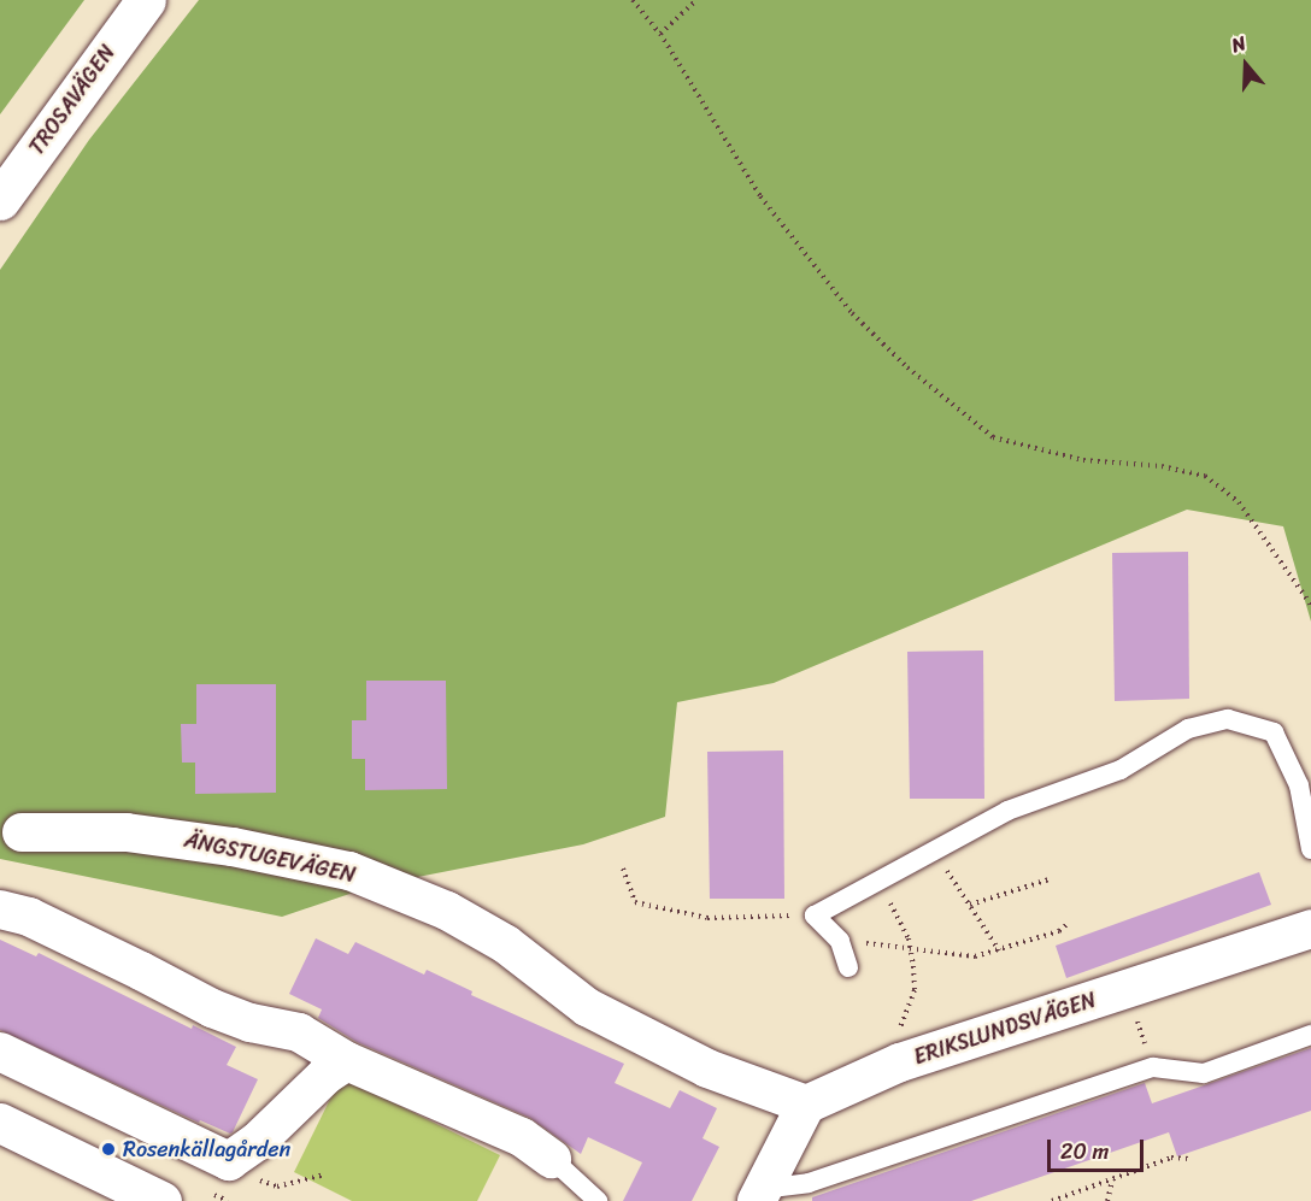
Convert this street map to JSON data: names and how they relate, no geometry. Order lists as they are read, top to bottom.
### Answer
{
  "streets": {
    "main road": ["TROSAVÄGEN"],
    "street": ["ÄNGSTUGEVÄGEN", "ERIKSLUNDSVÄGEN"]
  },
  "crossings": [
    ["ÄNGSTUGEVÄGEN", "ERIKSLUNDSVÄGEN"]
  ],
  "places": ["Rosenkällagården"],
  "scale_bar": "20 m",
  "north": "top"
}
